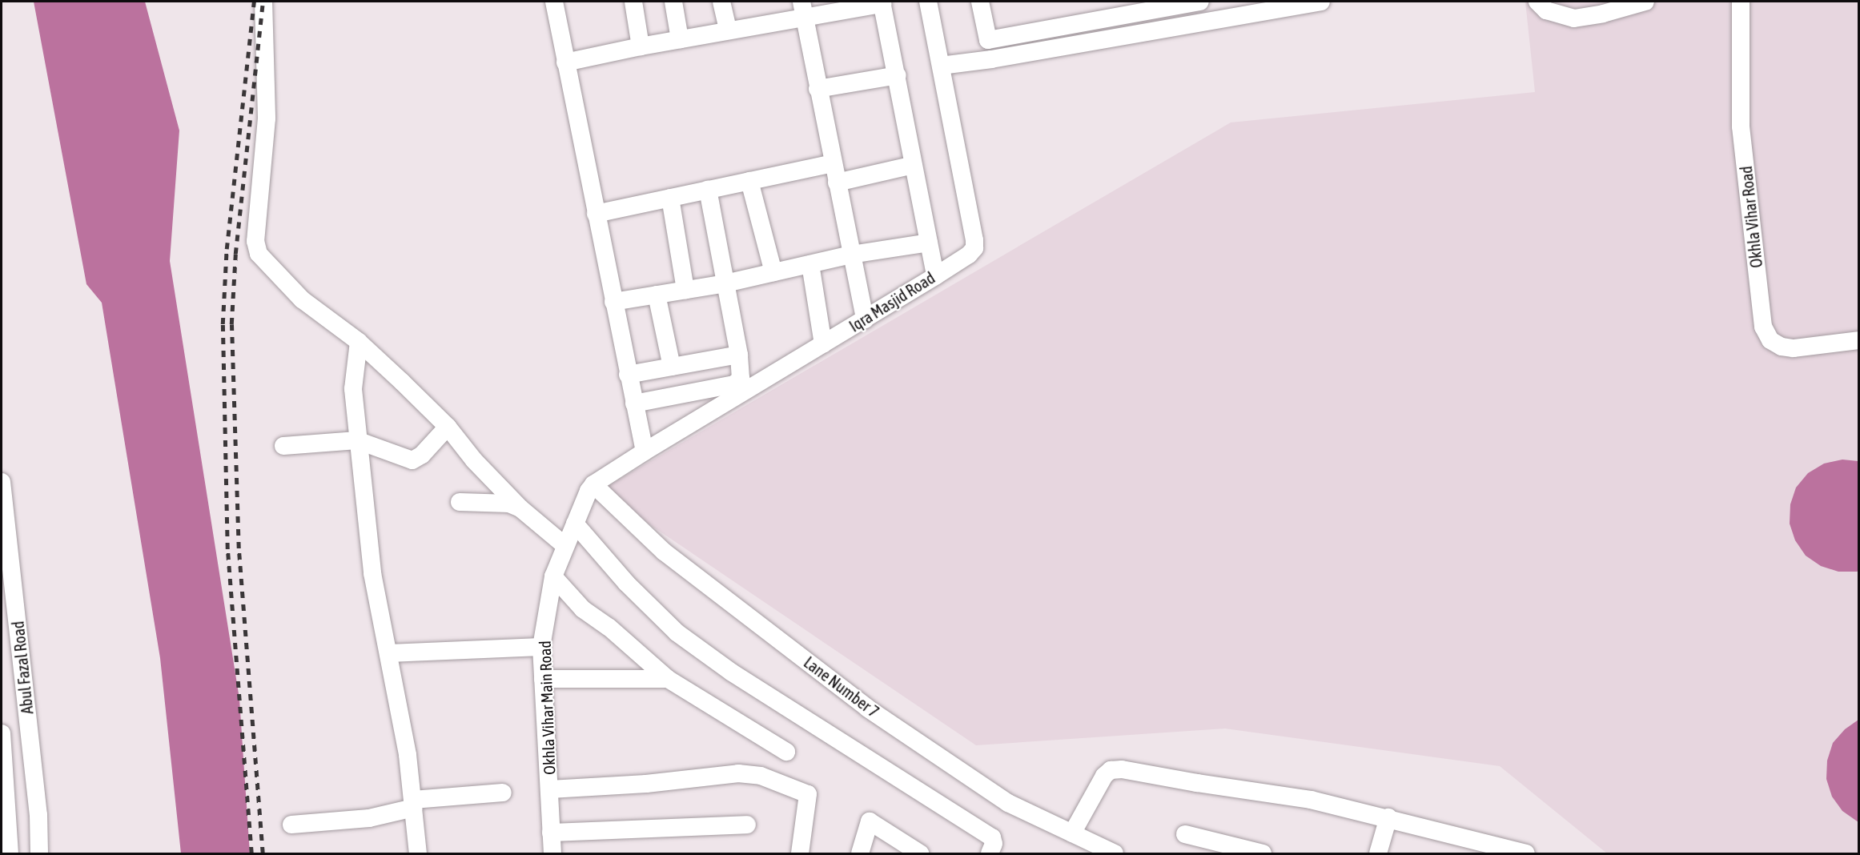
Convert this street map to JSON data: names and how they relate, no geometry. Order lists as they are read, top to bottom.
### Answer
{
  "streets": {
    "street": [
      "Okhla Vihar Road",
      "Iqra Masjid Road",
      "Abul Fazal Road",
      "Lane Number 7",
      "Okhla Vihar Main Road"
    ]
  },
  "crossings": [
    ["Iqra Masjid Road", "Lane Number 7"],
    ["Iqra Masjid Road", "Okhla Vihar Main Road"],
    ["Lane Number 7", "Okhla Vihar Main Road"]
  ]
}
